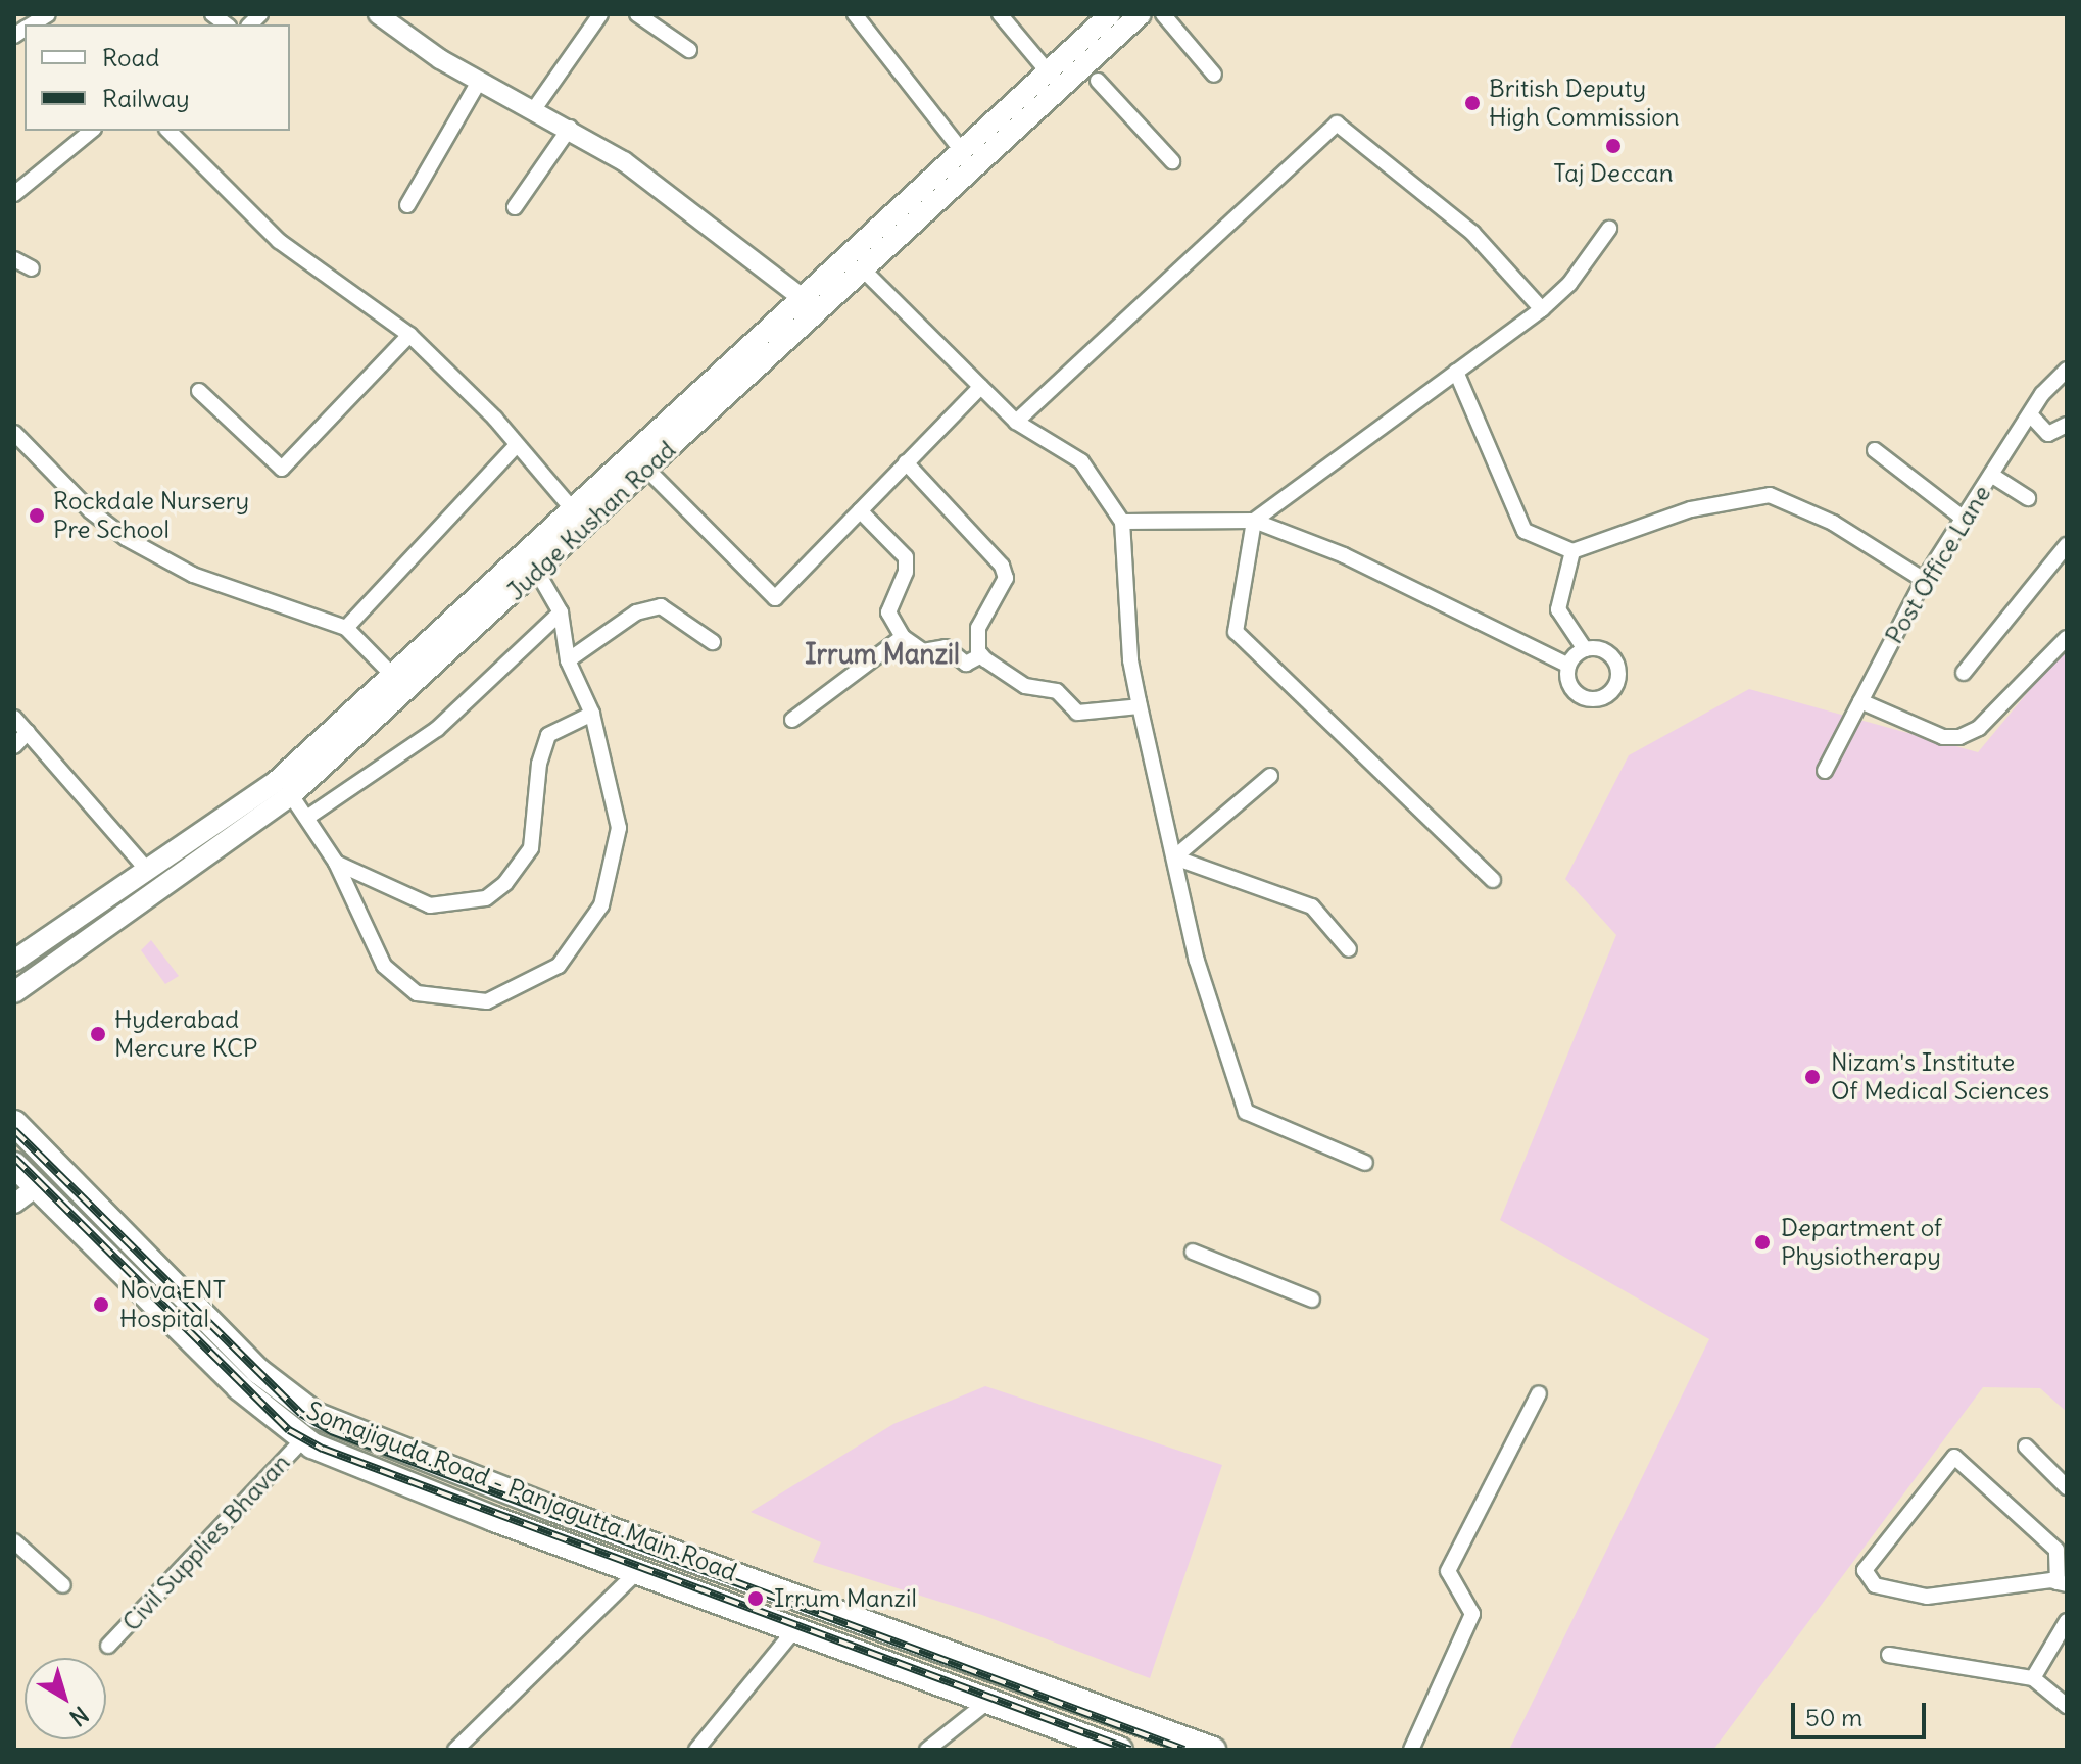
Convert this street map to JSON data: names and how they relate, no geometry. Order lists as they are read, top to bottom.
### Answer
{
  "streets": {
    "highway": ["Somajiguda Road - Panjagutta Main Road"],
    "main road": ["Judge Kushan Road"],
    "street": ["Post Office Lane", "Civil Supplies Bhavan"]
  },
  "crossings": [
    ["Somajiguda Road - Panjagutta Main Road", "Civil Supplies Bhavan"]
  ],
  "districts": ["Irrum Manzil"],
  "places": [
    "British Deputy High Commission",
    "Taj Deccan",
    "Rockdale Nursery Pre School",
    "Hyderabad Mercure KCP",
    "Nizam's Institute Of Medical Sciences",
    "Department of Physiotherapy",
    "Nova ENT Hospital",
    "Irrum Manzil"
  ],
  "legend": ["Road", "Railway"],
  "scale_bar": "50 m",
  "north": "bottom right"
}
